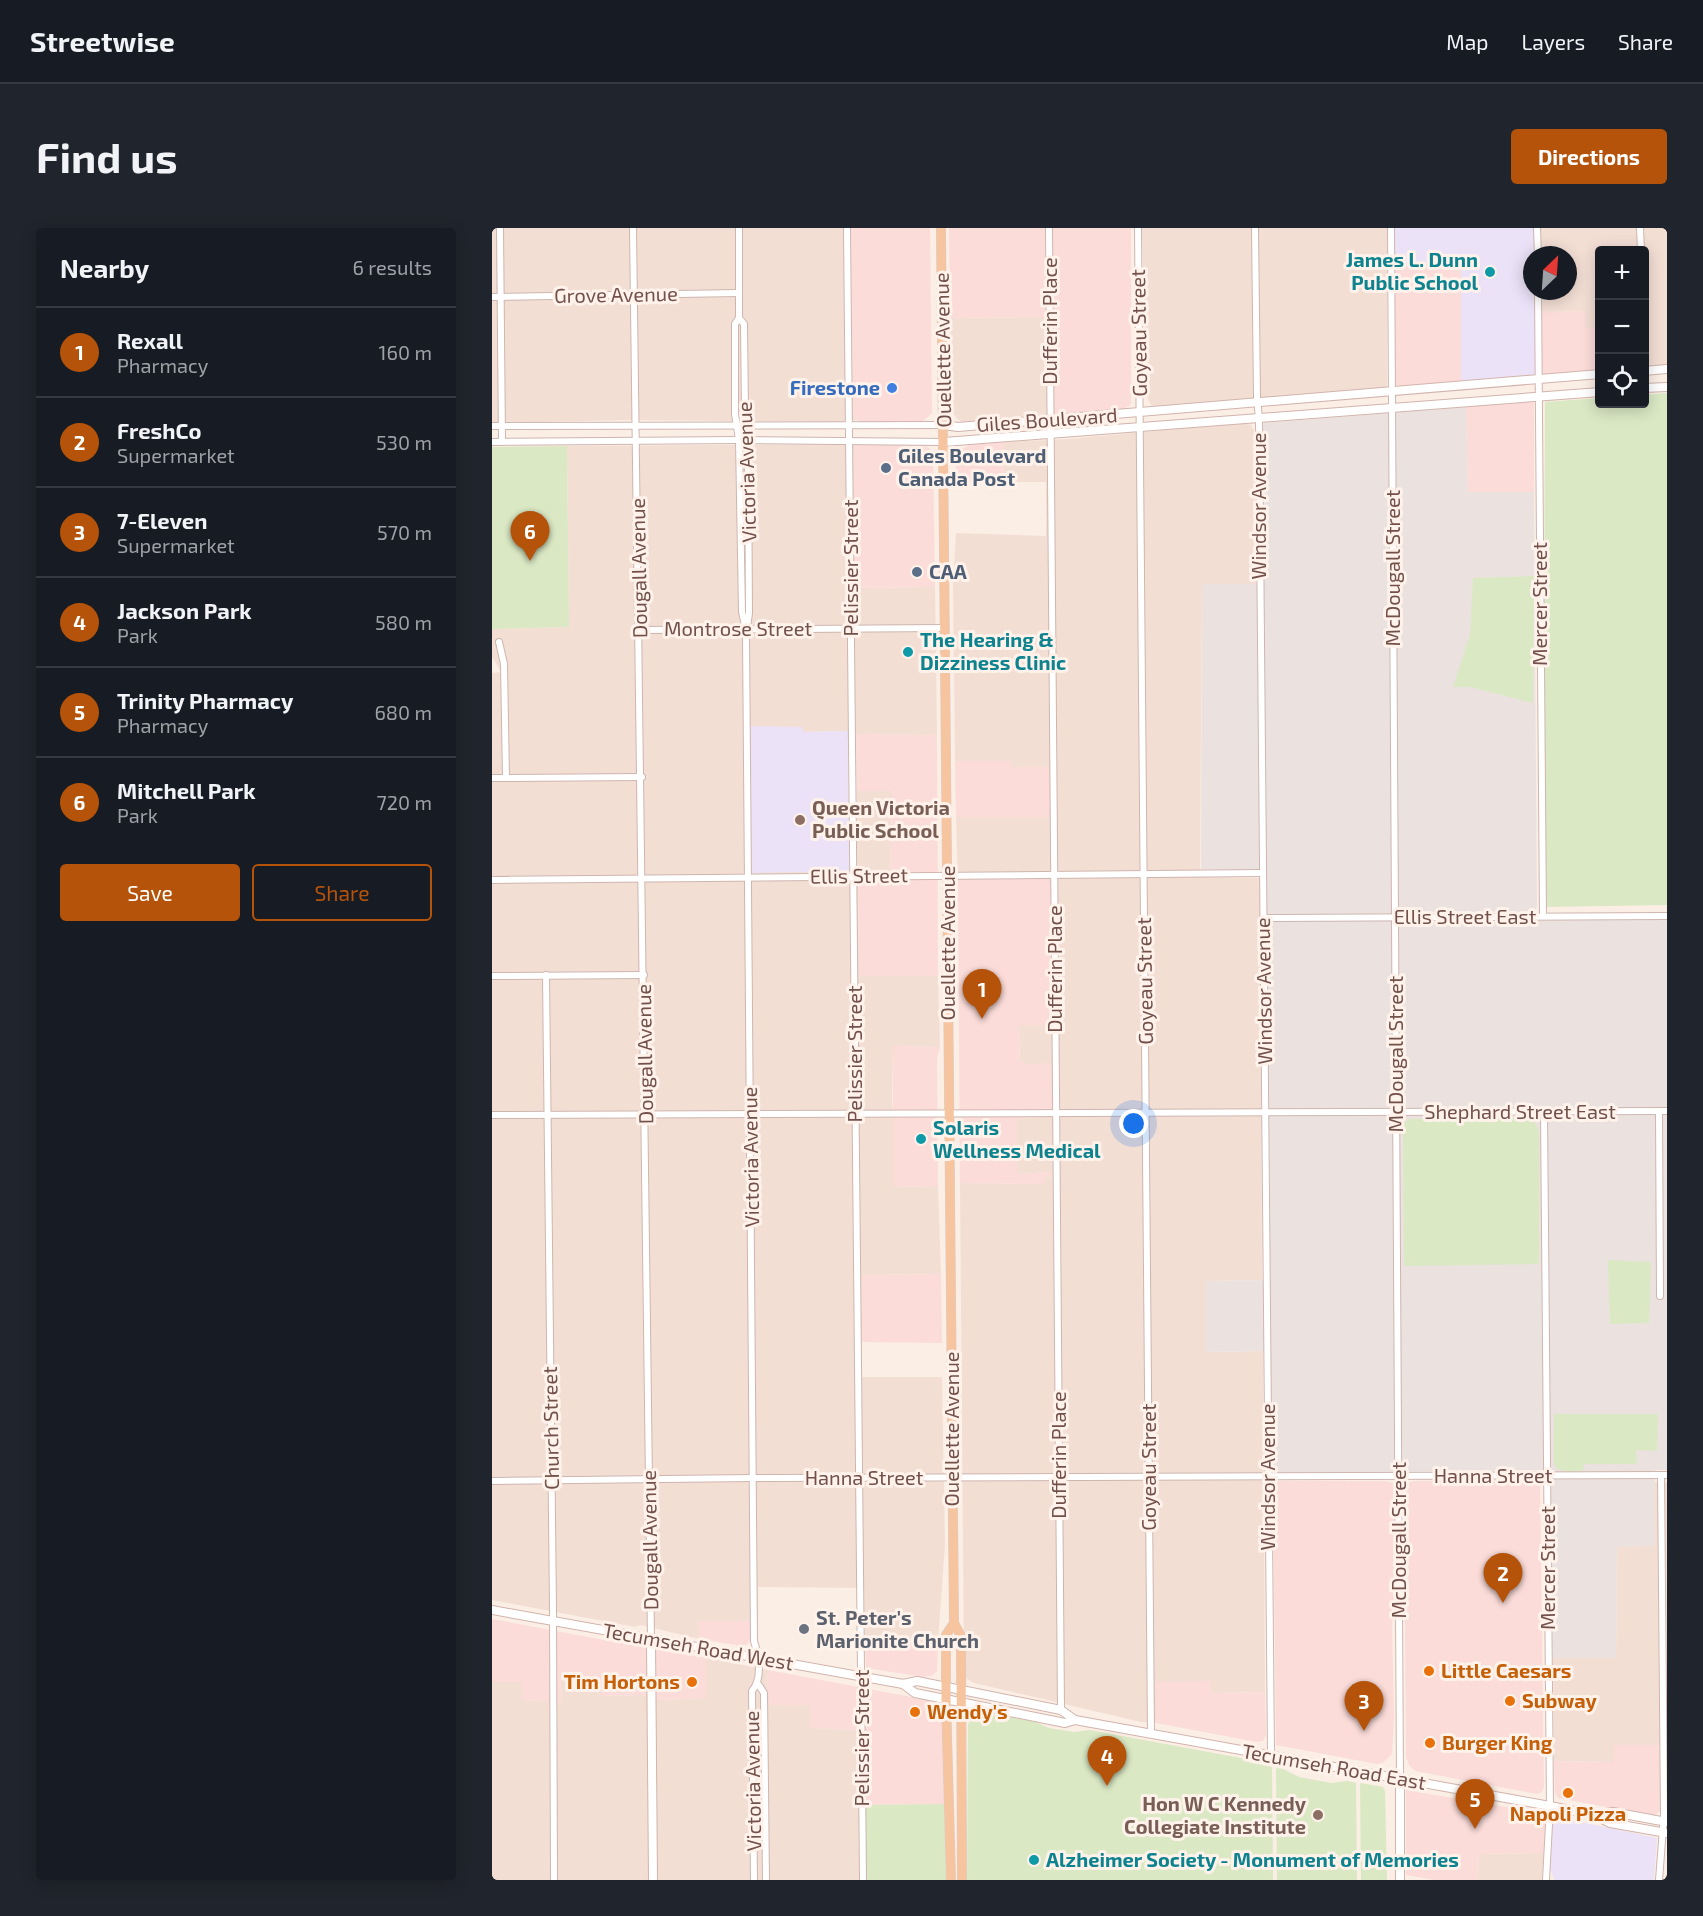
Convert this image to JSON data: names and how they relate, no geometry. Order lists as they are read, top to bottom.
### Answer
{
  "streets": {
    "main road": ["Ouellette Avenue"],
    "street": [
      "Grove Avenue",
      "Dufferin Place",
      "Goyeau Street",
      "Giles Boulevard",
      "Victoria Avenue",
      "Windsor Avenue",
      "Dougall Avenue",
      "Pelissier Street",
      "McDougall Street",
      "Mercer Street",
      "Montrose Street",
      "Ellis Street",
      "Ellis Street East",
      "Shephard Street East",
      "Church Street",
      "Hanna Street",
      "Tecumseh Road West",
      "Tecumseh Road East"
    ]
  },
  "crossings": [
    ["Grove Avenue", "Victoria Avenue"],
    ["Grove Avenue", "Dougall Avenue"],
    ["Dufferin Place", "Giles Boulevard"],
    ["Dufferin Place", "Ellis Street"],
    ["Dufferin Place", "Shephard Street East"],
    ["Dufferin Place", "Hanna Street"],
    ["Dufferin Place", "Tecumseh Road East"],
    ["Goyeau Street", "Giles Boulevard"],
    ["Goyeau Street", "Ellis Street"],
    ["Goyeau Street", "Shephard Street East"],
    ["Goyeau Street", "Hanna Street"],
    ["Goyeau Street", "Tecumseh Road East"],
    ["Ouellette Avenue", "Giles Boulevard"],
    ["Ouellette Avenue", "Montrose Street"],
    ["Ouellette Avenue", "Ellis Street"],
    ["Ouellette Avenue", "Shephard Street East"],
    ["Ouellette Avenue", "Hanna Street"],
    ["Ouellette Avenue", "Tecumseh Road West"],
    ["Ouellette Avenue", "Tecumseh Road East"],
    ["Giles Boulevard", "Victoria Avenue"],
    ["Giles Boulevard", "Windsor Avenue"],
    ["Giles Boulevard", "Dougall Avenue"],
    ["Giles Boulevard", "Pelissier Street"],
    ["Giles Boulevard", "McDougall Street"],
    ["Giles Boulevard", "Mercer Street"],
    ["Victoria Avenue", "Montrose Street"],
    ["Victoria Avenue", "Ellis Street"],
    ["Victoria Avenue", "Shephard Street East"],
    ["Victoria Avenue", "Hanna Street"],
    ["Victoria Avenue", "Tecumseh Road West"],
    ["Windsor Avenue", "Ellis Street"],
    ["Windsor Avenue", "Ellis Street East"],
    ["Windsor Avenue", "Shephard Street East"],
    ["Windsor Avenue", "Hanna Street"],
    ["Windsor Avenue", "Tecumseh Road East"],
    ["Dougall Avenue", "Montrose Street"],
    ["Dougall Avenue", "Ellis Street"],
    ["Dougall Avenue", "Shephard Street East"],
    ["Dougall Avenue", "Hanna Street"],
    ["Dougall Avenue", "Tecumseh Road West"],
    ["Pelissier Street", "Montrose Street"],
    ["Pelissier Street", "Ellis Street"],
    ["Pelissier Street", "Shephard Street East"],
    ["Pelissier Street", "Hanna Street"],
    ["Pelissier Street", "Tecumseh Road West"],
    ["McDougall Street", "Ellis Street East"],
    ["McDougall Street", "Shephard Street East"],
    ["McDougall Street", "Hanna Street"],
    ["McDougall Street", "Tecumseh Road East"],
    ["Mercer Street", "Ellis Street East"],
    ["Mercer Street", "Shephard Street East"],
    ["Mercer Street", "Hanna Street"],
    ["Mercer Street", "Tecumseh Road East"],
    ["Shephard Street East", "Church Street"],
    ["Church Street", "Hanna Street"],
    ["Church Street", "Tecumseh Road West"],
    ["Tecumseh Road West", "Tecumseh Road East"]
  ],
  "places": [
    "James L. Dunn Public School",
    "Firestone",
    "Giles Boulevard Canada Post",
    "CAA",
    "The Hearing & Dizziness Clinic",
    "Queen Victoria Public School",
    "Solaris Wellness Medical",
    "St. Peter's Marionite Church",
    "Little Caesars",
    "Tim Hortons",
    "Subway",
    "Wendy's",
    "Burger King",
    "Napoli Pizza",
    "Hon W C Kennedy Collegiate Institute",
    "Alzheimer Society - Monument of Memories"
  ],
  "north": "top right",
  "page": {
    "header": "Streetwise",
    "nav": ["Map", "Layers", "Share"],
    "buttons": [
      "Directions",
      ["Save", "Share"]
    ],
    "title": "Find us",
    "heading": ["Nearby", "6 results"],
    "map_buttons": ["+", "−"],
    "list": [
      {
        "mark": "1",
        "name": "Rexall",
        "note": "Pharmacy",
        "value": "160 m"
      },
      {
        "mark": "2",
        "name": "FreshCo",
        "note": "Supermarket",
        "value": "530 m"
      },
      {
        "mark": "3",
        "name": "7-Eleven",
        "note": "Supermarket",
        "value": "570 m"
      },
      {
        "mark": "4",
        "name": "Jackson Park",
        "note": "Park",
        "value": "580 m"
      },
      {
        "mark": "5",
        "name": "Trinity Pharmacy",
        "note": "Pharmacy",
        "value": "680 m"
      },
      {
        "mark": "6",
        "name": "Mitchell Park",
        "note": "Park",
        "value": "720 m"
      }
    ],
    "pins": [
      "6",
      "1",
      "2",
      "3",
      "4",
      "5"
    ]
  }
}
